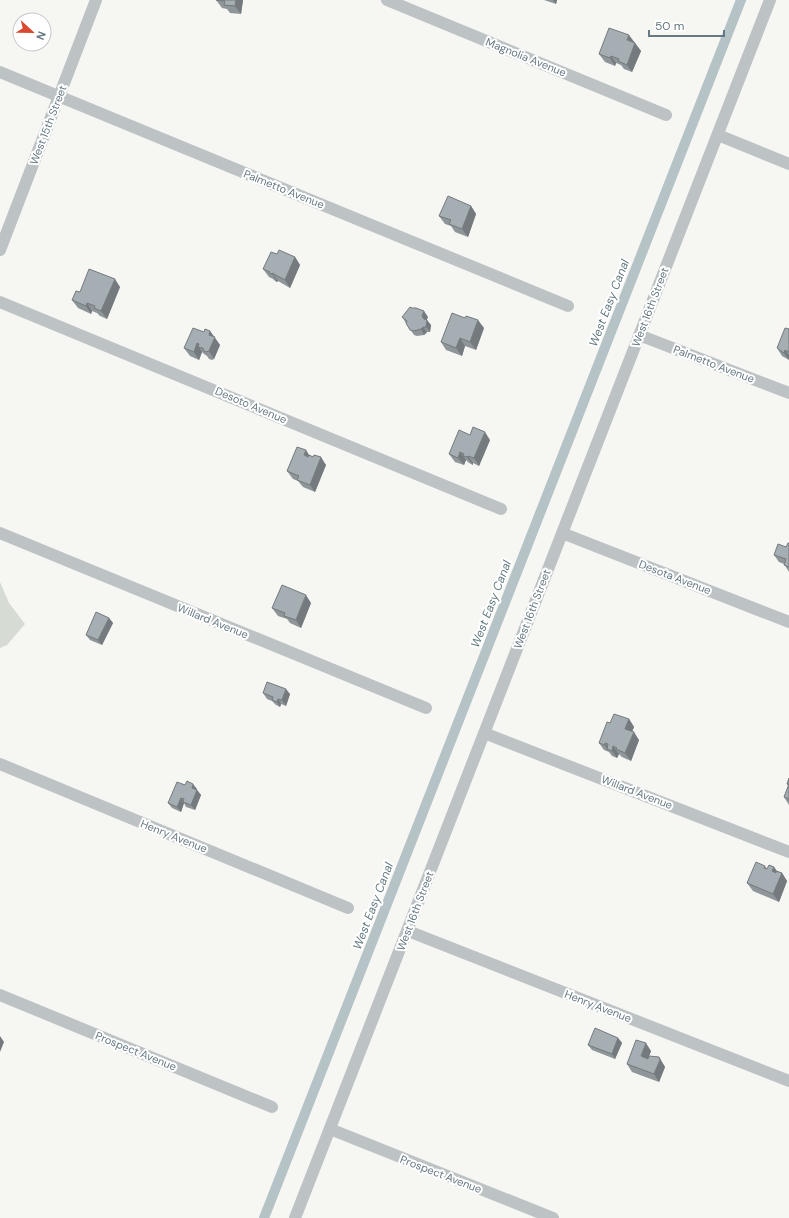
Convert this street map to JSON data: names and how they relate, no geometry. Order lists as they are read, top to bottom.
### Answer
{
  "streets": {
    "street": [
      "Magnolia Avenue",
      "West 15th Street",
      "Palmetto Avenue",
      "West 16th Street",
      "Desoto Avenue",
      "Desota Avenue",
      "Willard Avenue",
      "Henry Avenue",
      "Prospect Avenue"
    ]
  },
  "crossings": [
    ["West 15th Street", "Palmetto Avenue"],
    ["Palmetto Avenue", "West 16th Street"],
    ["West 16th Street", "Desota Avenue"],
    ["West 16th Street", "Willard Avenue"],
    ["West 16th Street", "Henry Avenue"],
    ["West 16th Street", "Prospect Avenue"]
  ],
  "water": ["West Easy Canal"],
  "scale_bar": "50 m",
  "north": "right"
}
